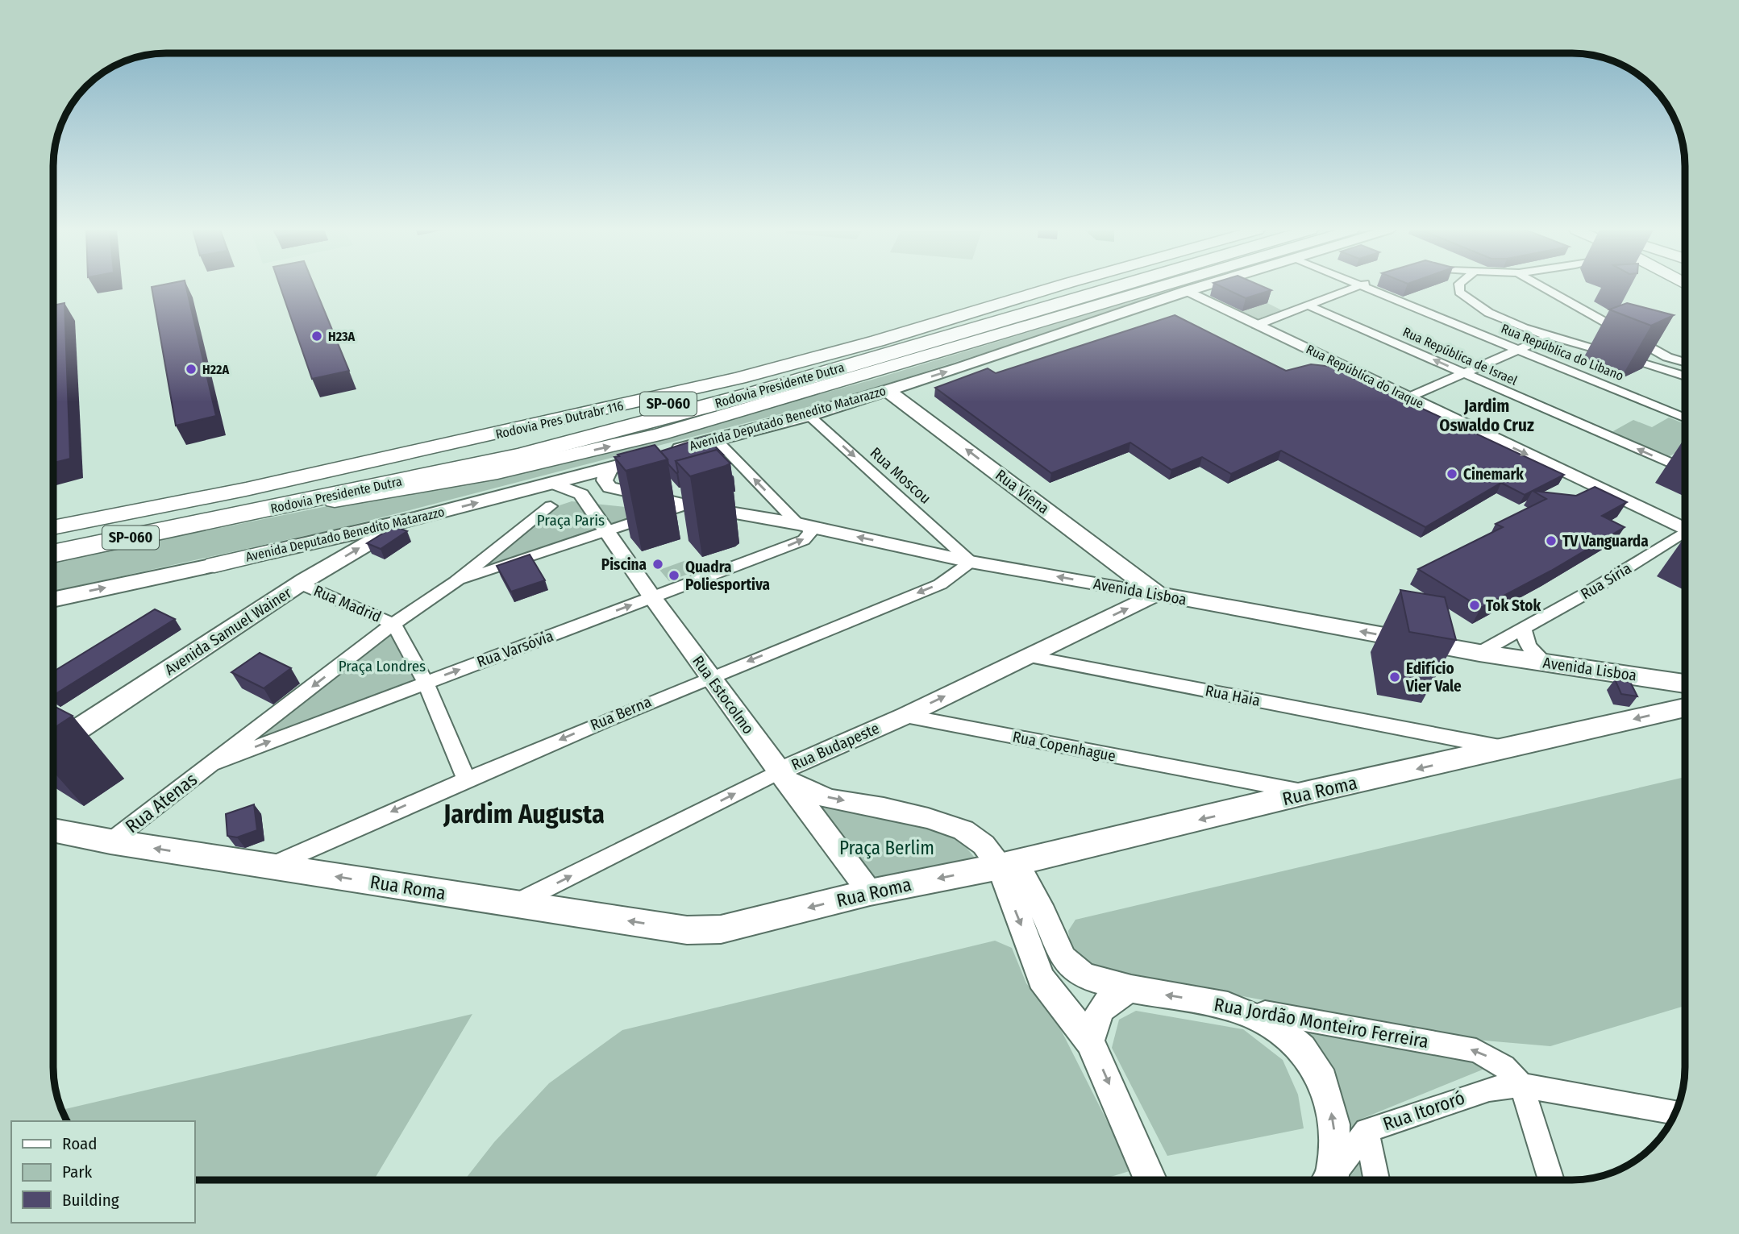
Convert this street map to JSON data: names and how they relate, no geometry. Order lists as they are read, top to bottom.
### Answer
{
  "streets": {
    "highway": ["Rodovia Presidente Dutra", "SP-060"],
    "main road": [
      "Avenida Deputado Benedito Matarazzo",
      "Rodovia Pres Dutrabr 116",
      "Rua Viena",
      "Avenida Lisboa",
      "Avenida Samuel Wainer",
      "Rua Roma"
    ],
    "street": [
      "Rua República do Libano",
      "Rua República de Israel",
      "Rua República do Iraque",
      "Rua Moscou",
      "Rua Síria",
      "Rua Madrid",
      "Rua Varsóvia",
      "Rua Estocolmo",
      "Rua Haia",
      "Rua Berna",
      "Rua Budapeste",
      "Rua Copenhague",
      "Rua Atenas",
      "Rua Jordão Monteiro Ferreira",
      "Rua Itororó"
    ]
  },
  "crossings": [
    ["Rua República do Iraque", "Avenida Deputado Benedito Matarazzo"],
    ["Avenida Deputado Benedito Matarazzo", "Rua Moscou"],
    ["Avenida Deputado Benedito Matarazzo", "Rua Viena"],
    ["Avenida Deputado Benedito Matarazzo", "Avenida Lisboa"],
    ["Avenida Deputado Benedito Matarazzo", "Avenida Samuel Wainer"],
    ["Rua Moscou", "Avenida Lisboa"],
    ["Rua Moscou", "Rua Berna"],
    ["Rua Viena", "Avenida Lisboa"],
    ["Rua Viena", "Rua Budapeste"],
    ["Rua Síria", "Avenida Lisboa"],
    ["Avenida Lisboa", "Rua Varsóvia"],
    ["Avenida Lisboa", "Rua Berna"],
    ["Avenida Lisboa", "Rua Budapeste"],
    ["Rua Madrid", "Avenida Samuel Wainer"],
    ["Rua Madrid", "Rua Varsóvia"],
    ["Rua Madrid", "Rua Berna"],
    ["Rua Varsóvia", "Rua Estocolmo"],
    ["Rua Varsóvia", "Rua Atenas"],
    ["Rua Estocolmo", "Rua Berna"],
    ["Rua Estocolmo", "Rua Budapeste"],
    ["Rua Estocolmo", "Rua Roma"],
    ["Rua Haia", "Rua Budapeste"],
    ["Rua Haia", "Rua Roma"],
    ["Rua Berna", "Rua Roma"],
    ["Rua Budapeste", "Rua Copenhague"],
    ["Rua Budapeste", "Rua Roma"],
    ["Rua Copenhague", "Rua Roma"],
    ["Rua Roma", "Rua Atenas"],
    ["Rua Roma", "Rua Jordão Monteiro Ferreira"],
    ["Rua Jordão Monteiro Ferreira", "Rua Itororó"]
  ],
  "one_way": [
    "Rua Viena",
    "Avenida Lisboa",
    "Rua Berna",
    "Rua Budapeste",
    "Rua Roma",
    "Rua Jordão Monteiro Ferreira"
  ],
  "districts": ["Jardim Oswaldo Cruz", "Jardim Augusta"],
  "parks": ["Praça Paris", "Praça Londres", "Praça Berlim"],
  "places": [
    "H23A",
    "H22A",
    "Cinemark",
    "TV Vanguarda",
    "Piscina",
    "Quadra Poliesportiva",
    "Tok Stok",
    "Edifício Vier Vale"
  ],
  "legend": ["Road", "Park", "Building"]
}
